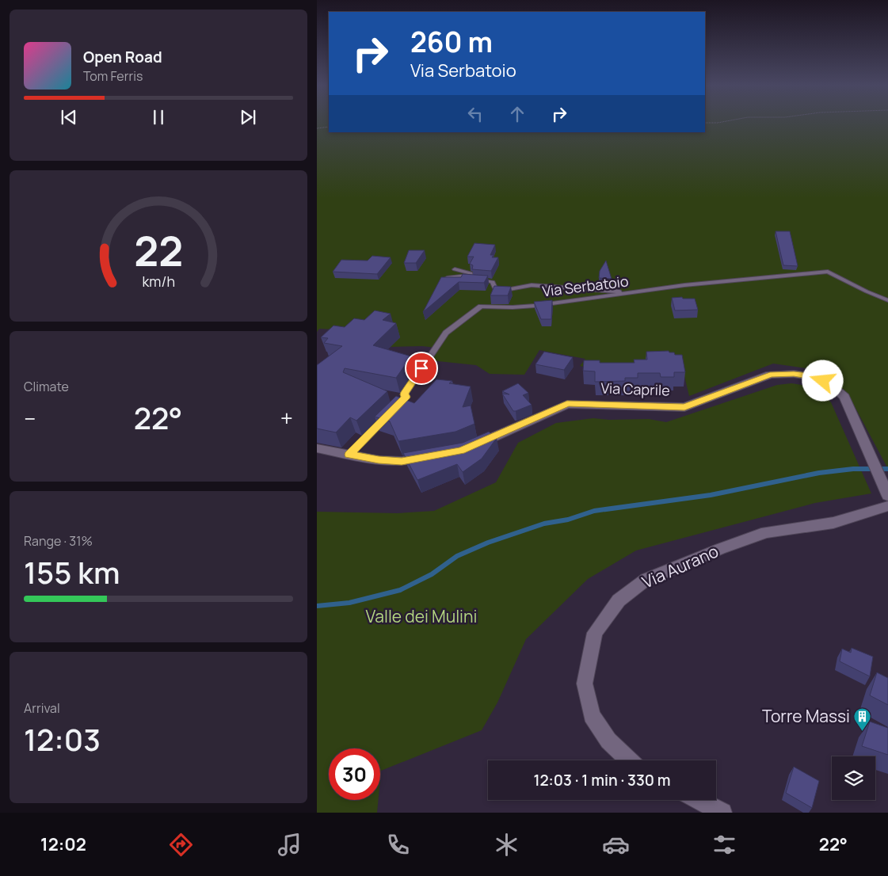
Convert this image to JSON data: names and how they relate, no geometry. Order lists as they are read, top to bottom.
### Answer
{
  "streets": {
    "street": ["Via Caprile", "Via Aurano"],
    "lane": ["Via Serbatoio"]
  },
  "parks": ["Valle dei Mulini"],
  "places": {
    "building": ["Torre Massi"]
  },
  "page": {
    "turn": ["260 m", "Via Serbatoio"],
    "song": ["Open Road", "Tom Ferris"],
    "tile": [
      "Climate",
      ["Range · 31%", "155 km"],
      ["Arrival", "12:03"]
    ],
    "heat": ["−", "22°", "+"],
    "limit": "30",
    "trip": "12:03 · 1 min · 330 m",
    "tabs": ["12:02", "22°"],
    "gauge": ["22", "km/h"]
  }
}
